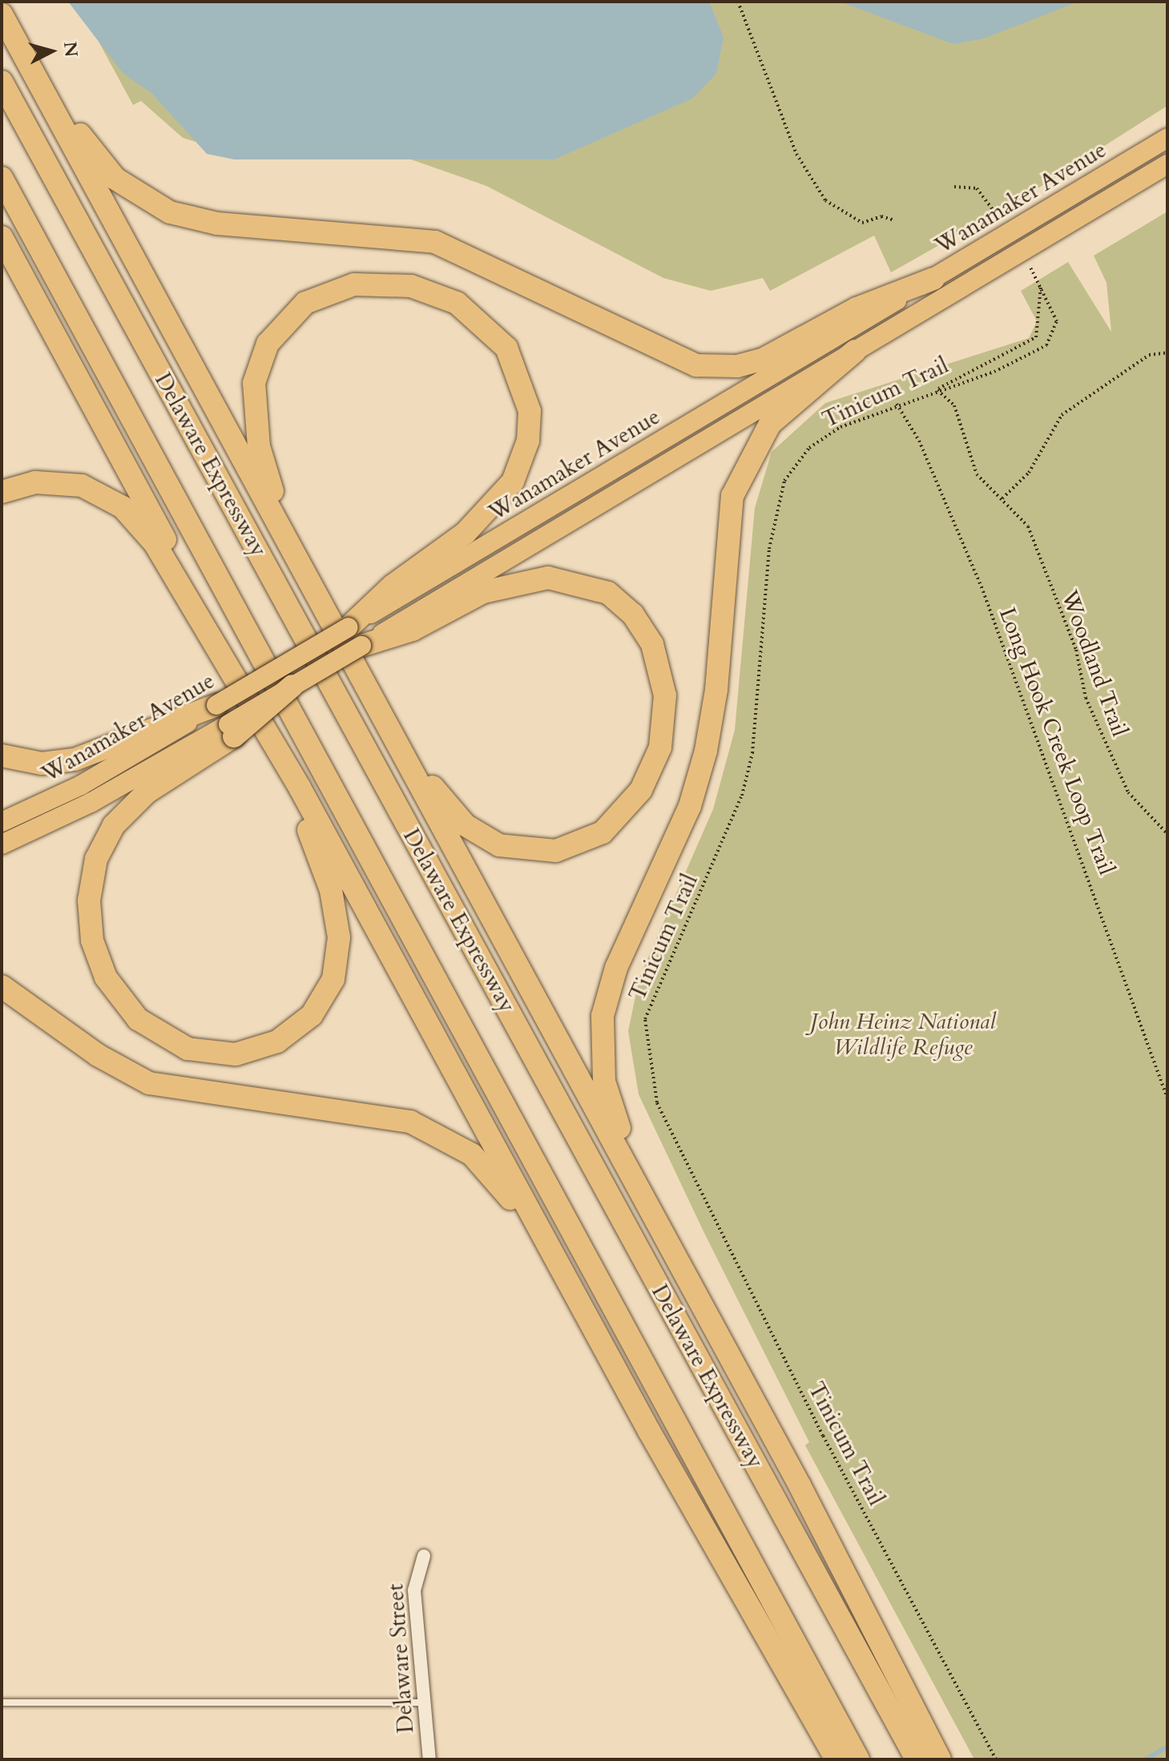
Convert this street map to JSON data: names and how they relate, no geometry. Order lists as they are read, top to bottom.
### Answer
{
  "streets": {
    "highway": ["Delaware Expressway"],
    "main road": ["Wanamaker Avenue"],
    "street": ["Delaware Street"],
    "path": ["Tinicum Trail", "Woodland Trail", "Long Hook Creek Loop Trail"]
  },
  "crossings": [
    ["Tinicum Trail", "Woodland Trail"],
    ["Tinicum Trail", "Long Hook Creek Loop Trail"]
  ],
  "parks": ["John Heinz National Wildlife Refuge"],
  "north": "right"
}
